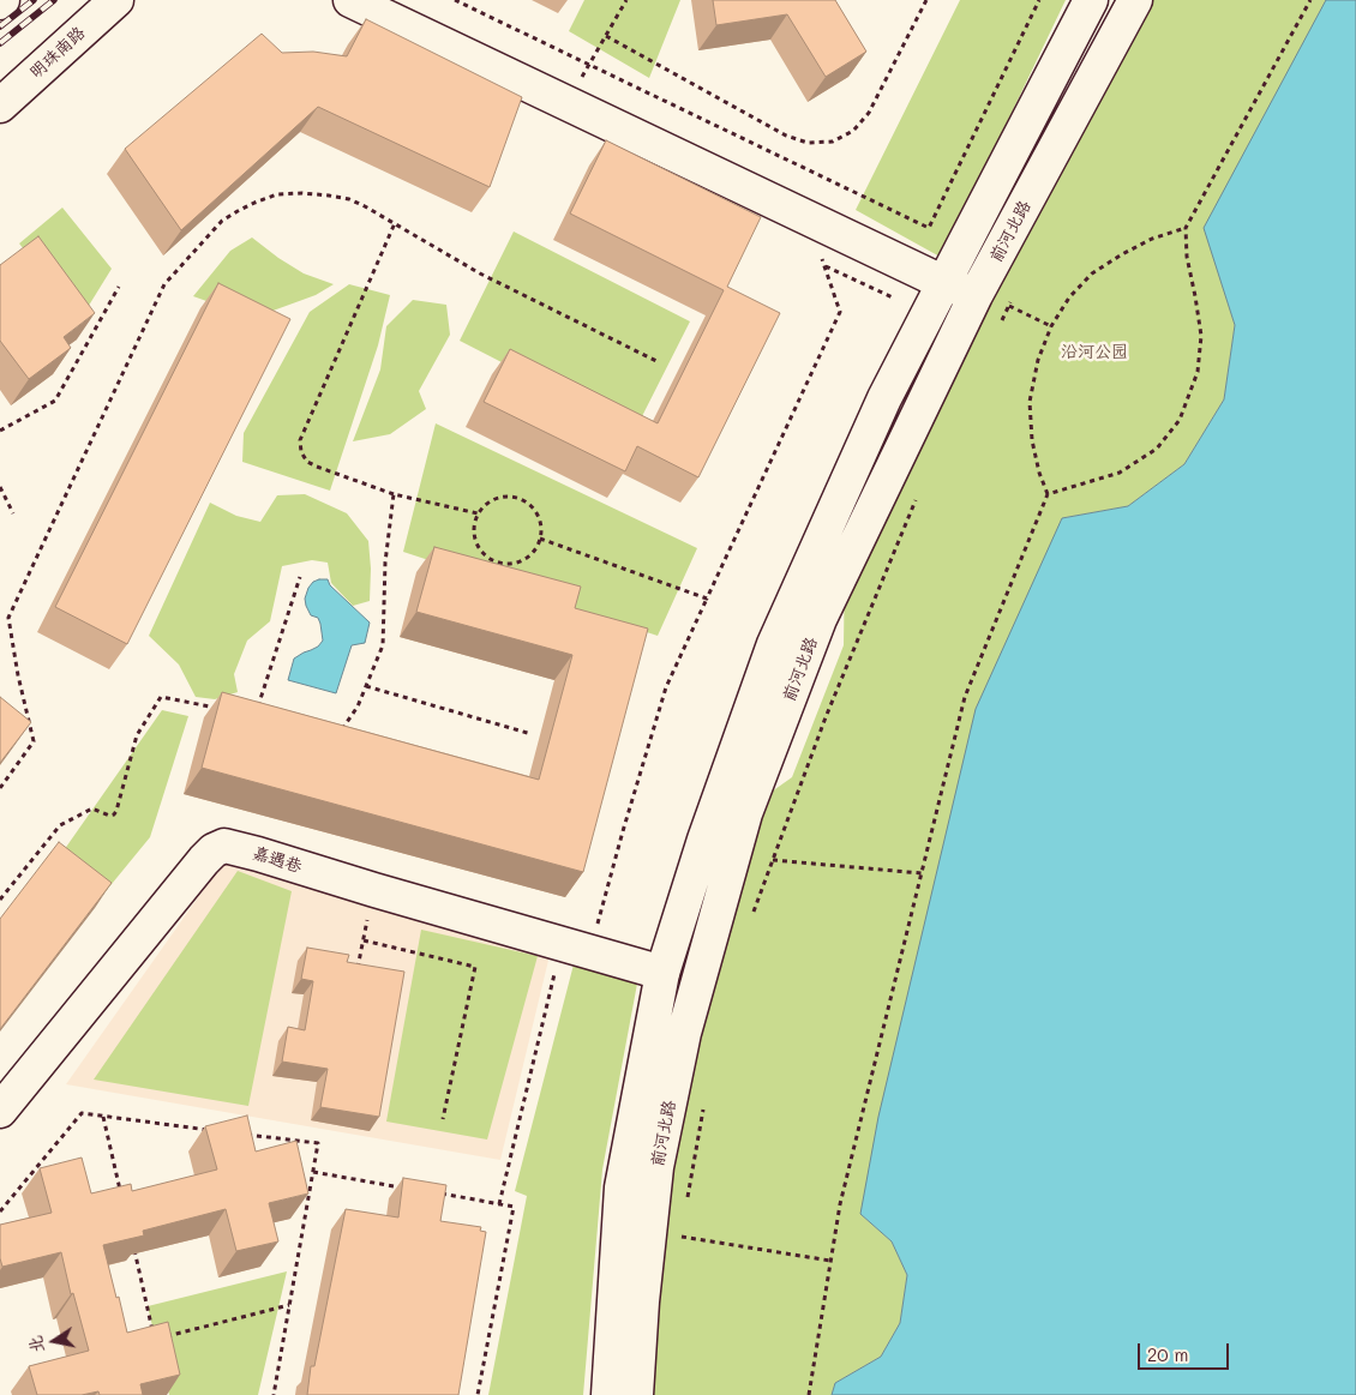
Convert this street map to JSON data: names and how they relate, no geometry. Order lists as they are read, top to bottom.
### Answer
{
  "streets": {
    "main road": ["明珠南路", "前河北路", "嘉遇巷"]
  },
  "crossings": [
    ["前河北路", "嘉遇巷"]
  ],
  "parks": ["沿河公园"],
  "scale_bar": "20 m",
  "north": "left"
}
